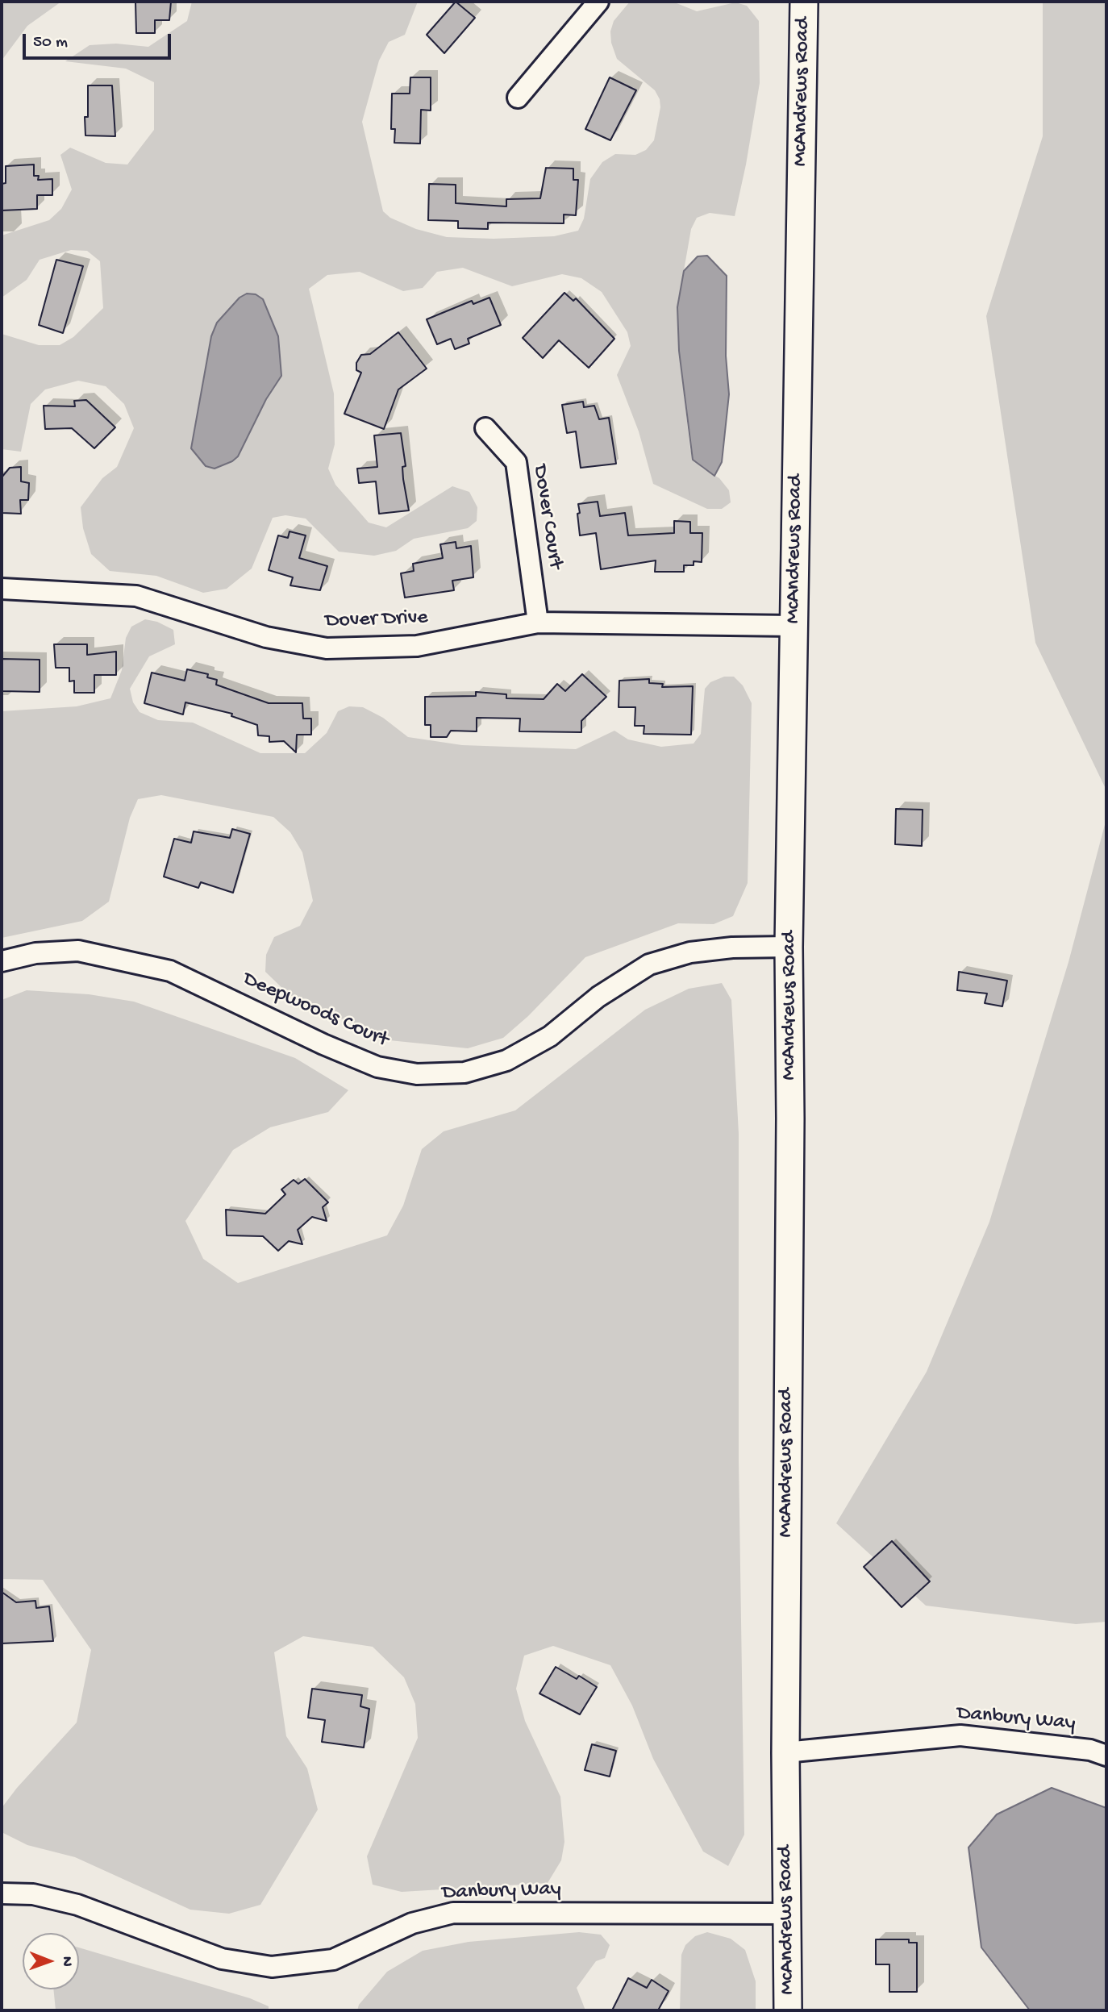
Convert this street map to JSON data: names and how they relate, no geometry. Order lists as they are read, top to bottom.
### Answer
{
  "streets": {
    "main road": ["McAndrews Road"],
    "street": [
      "Dover Court",
      "Dover Drive",
      "Deepwoods Court",
      "Danbury Way"
    ]
  },
  "crossings": [
    ["McAndrews Road", "Dover Drive"],
    ["McAndrews Road", "Deepwoods Court"],
    ["McAndrews Road", "Danbury Way"],
    ["Dover Court", "Dover Drive"]
  ],
  "scale_bar": "50 m",
  "north": "right"
}
